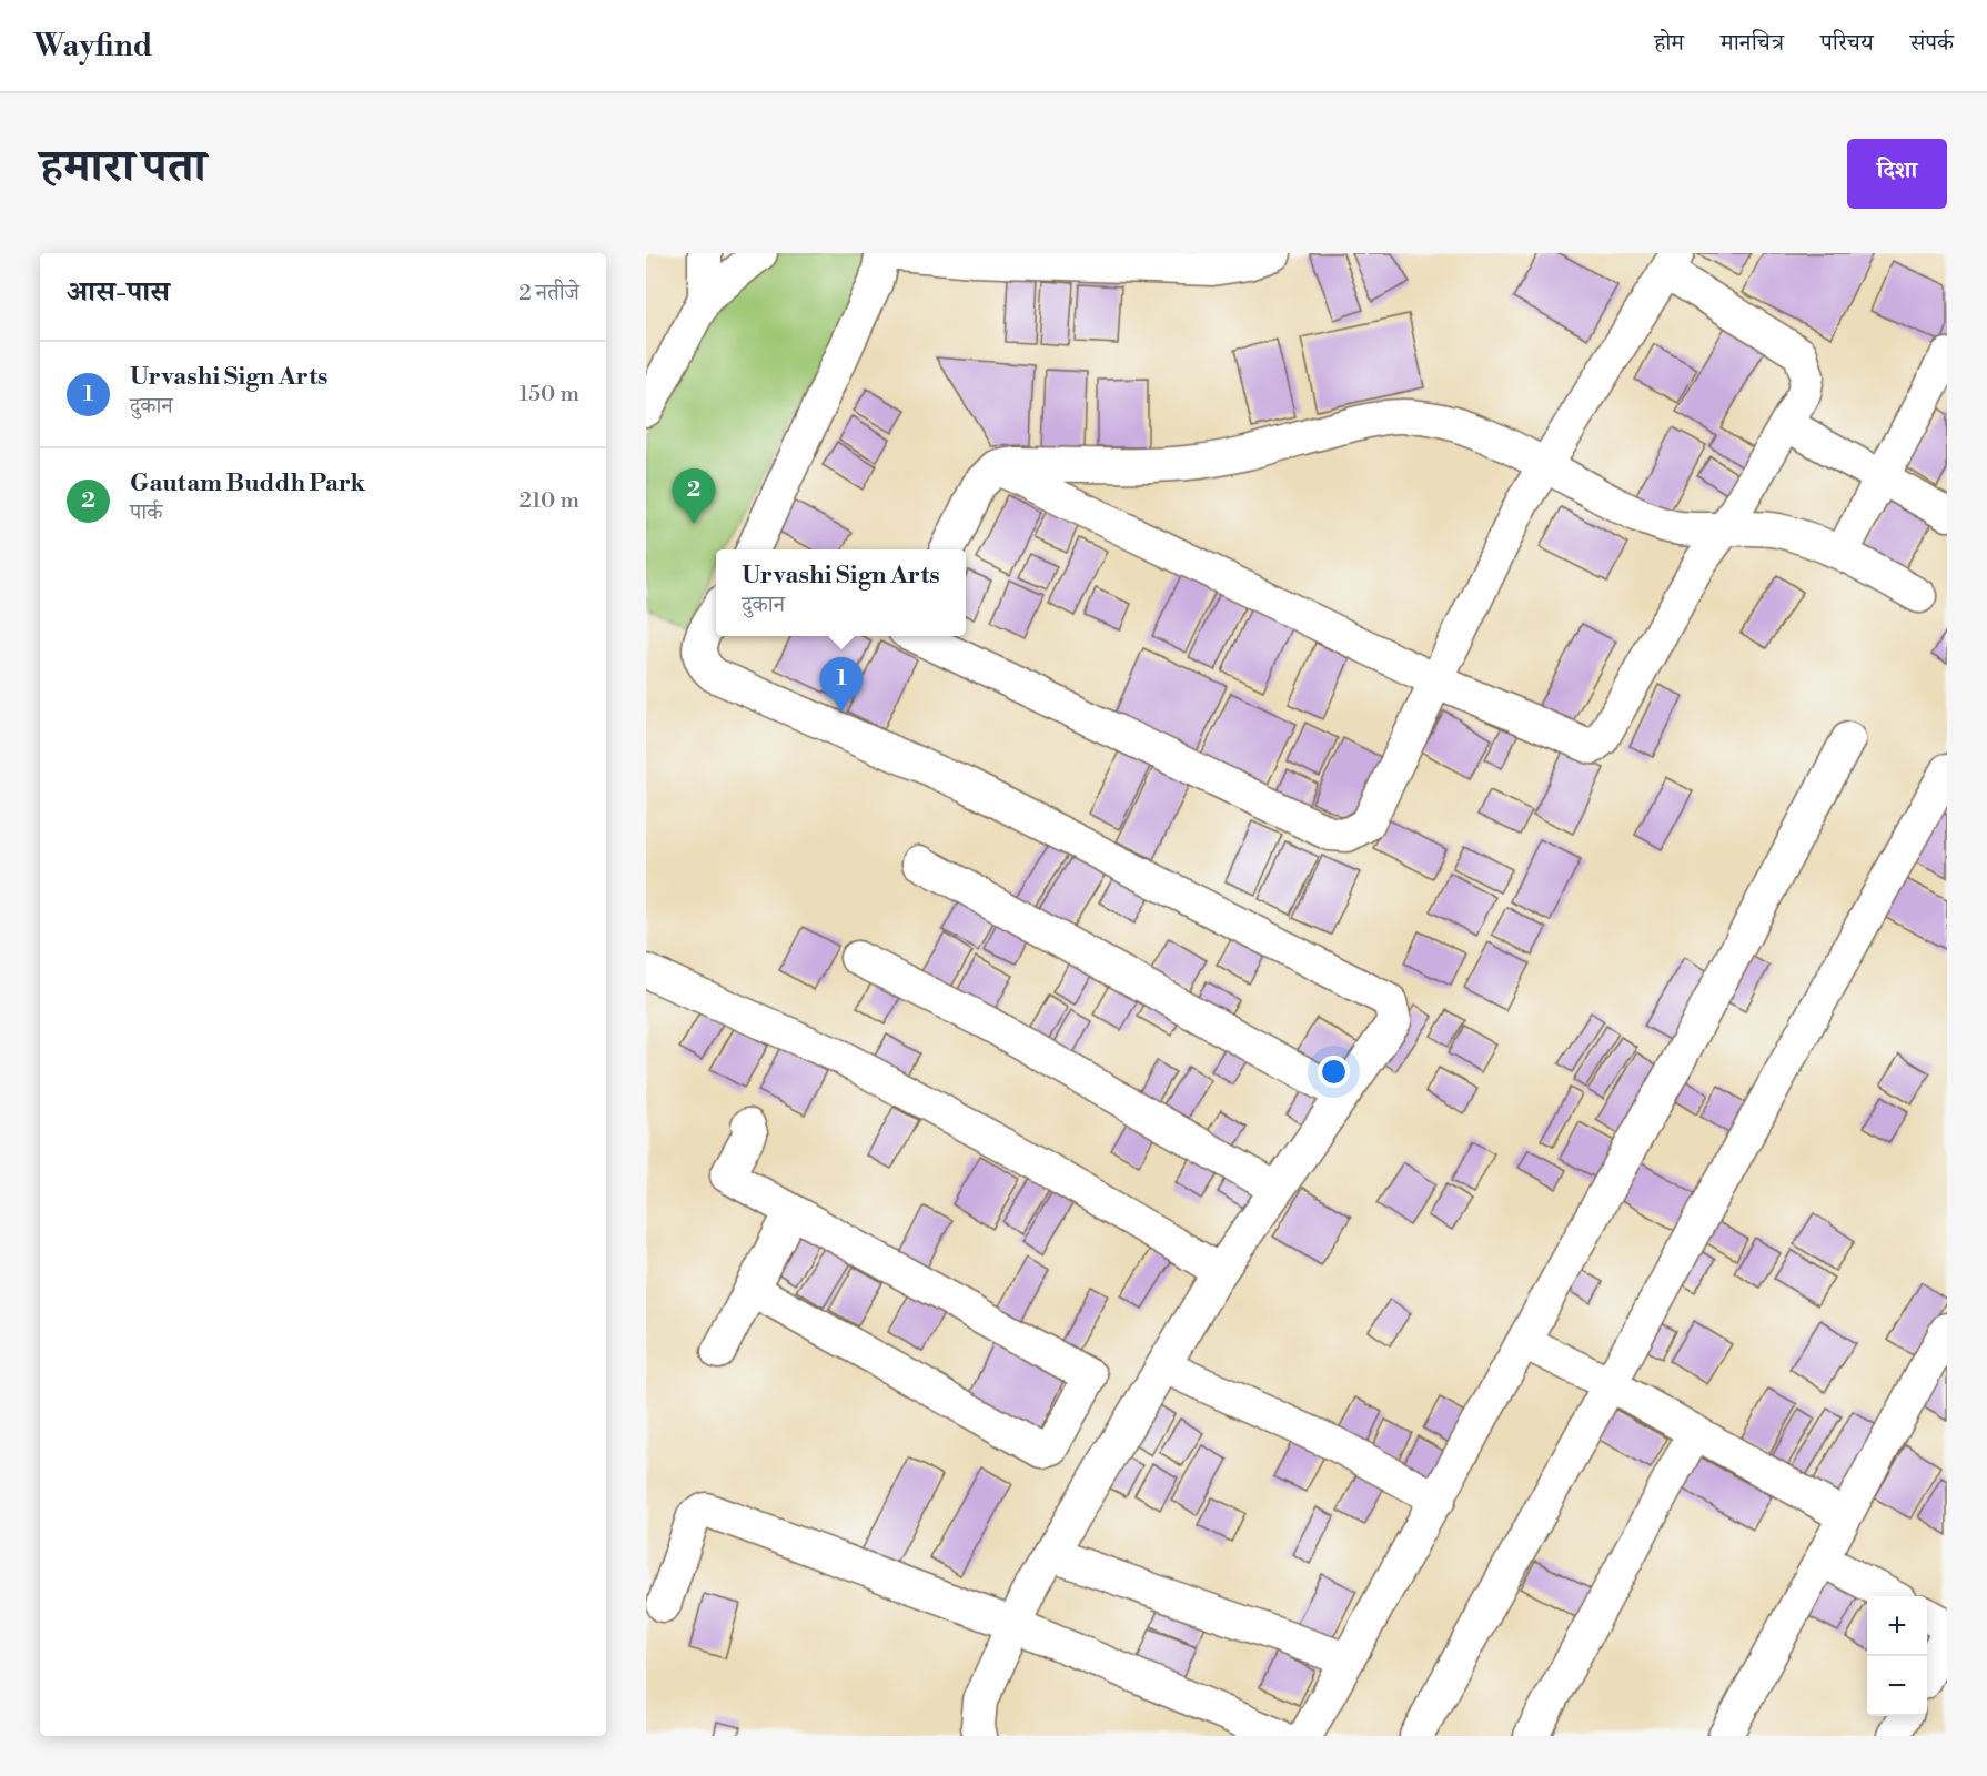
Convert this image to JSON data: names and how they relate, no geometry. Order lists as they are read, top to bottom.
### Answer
{
  "page": {
    "header": "Wayfind",
    "nav": [
      "होम",
      "मानचित्र",
      "परिचय",
      "संपर्क"
    ],
    "title": "हमारा पता",
    "buttons": "दिशा",
    "heading": ["आस-पास", "2 नतीजे"],
    "list": [
      {
        "mark": "1",
        "name": "Urvashi Sign Arts",
        "note": "दुकान",
        "value": "150 m"
      },
      {
        "mark": "2",
        "name": "Gautam Buddh Park",
        "note": "पार्क",
        "value": "210 m"
      }
    ],
    "pins": ["2", "1"],
    "popup": ["Urvashi Sign Arts", "दुकान"],
    "map_buttons": ["+", "−"]
  }
}
